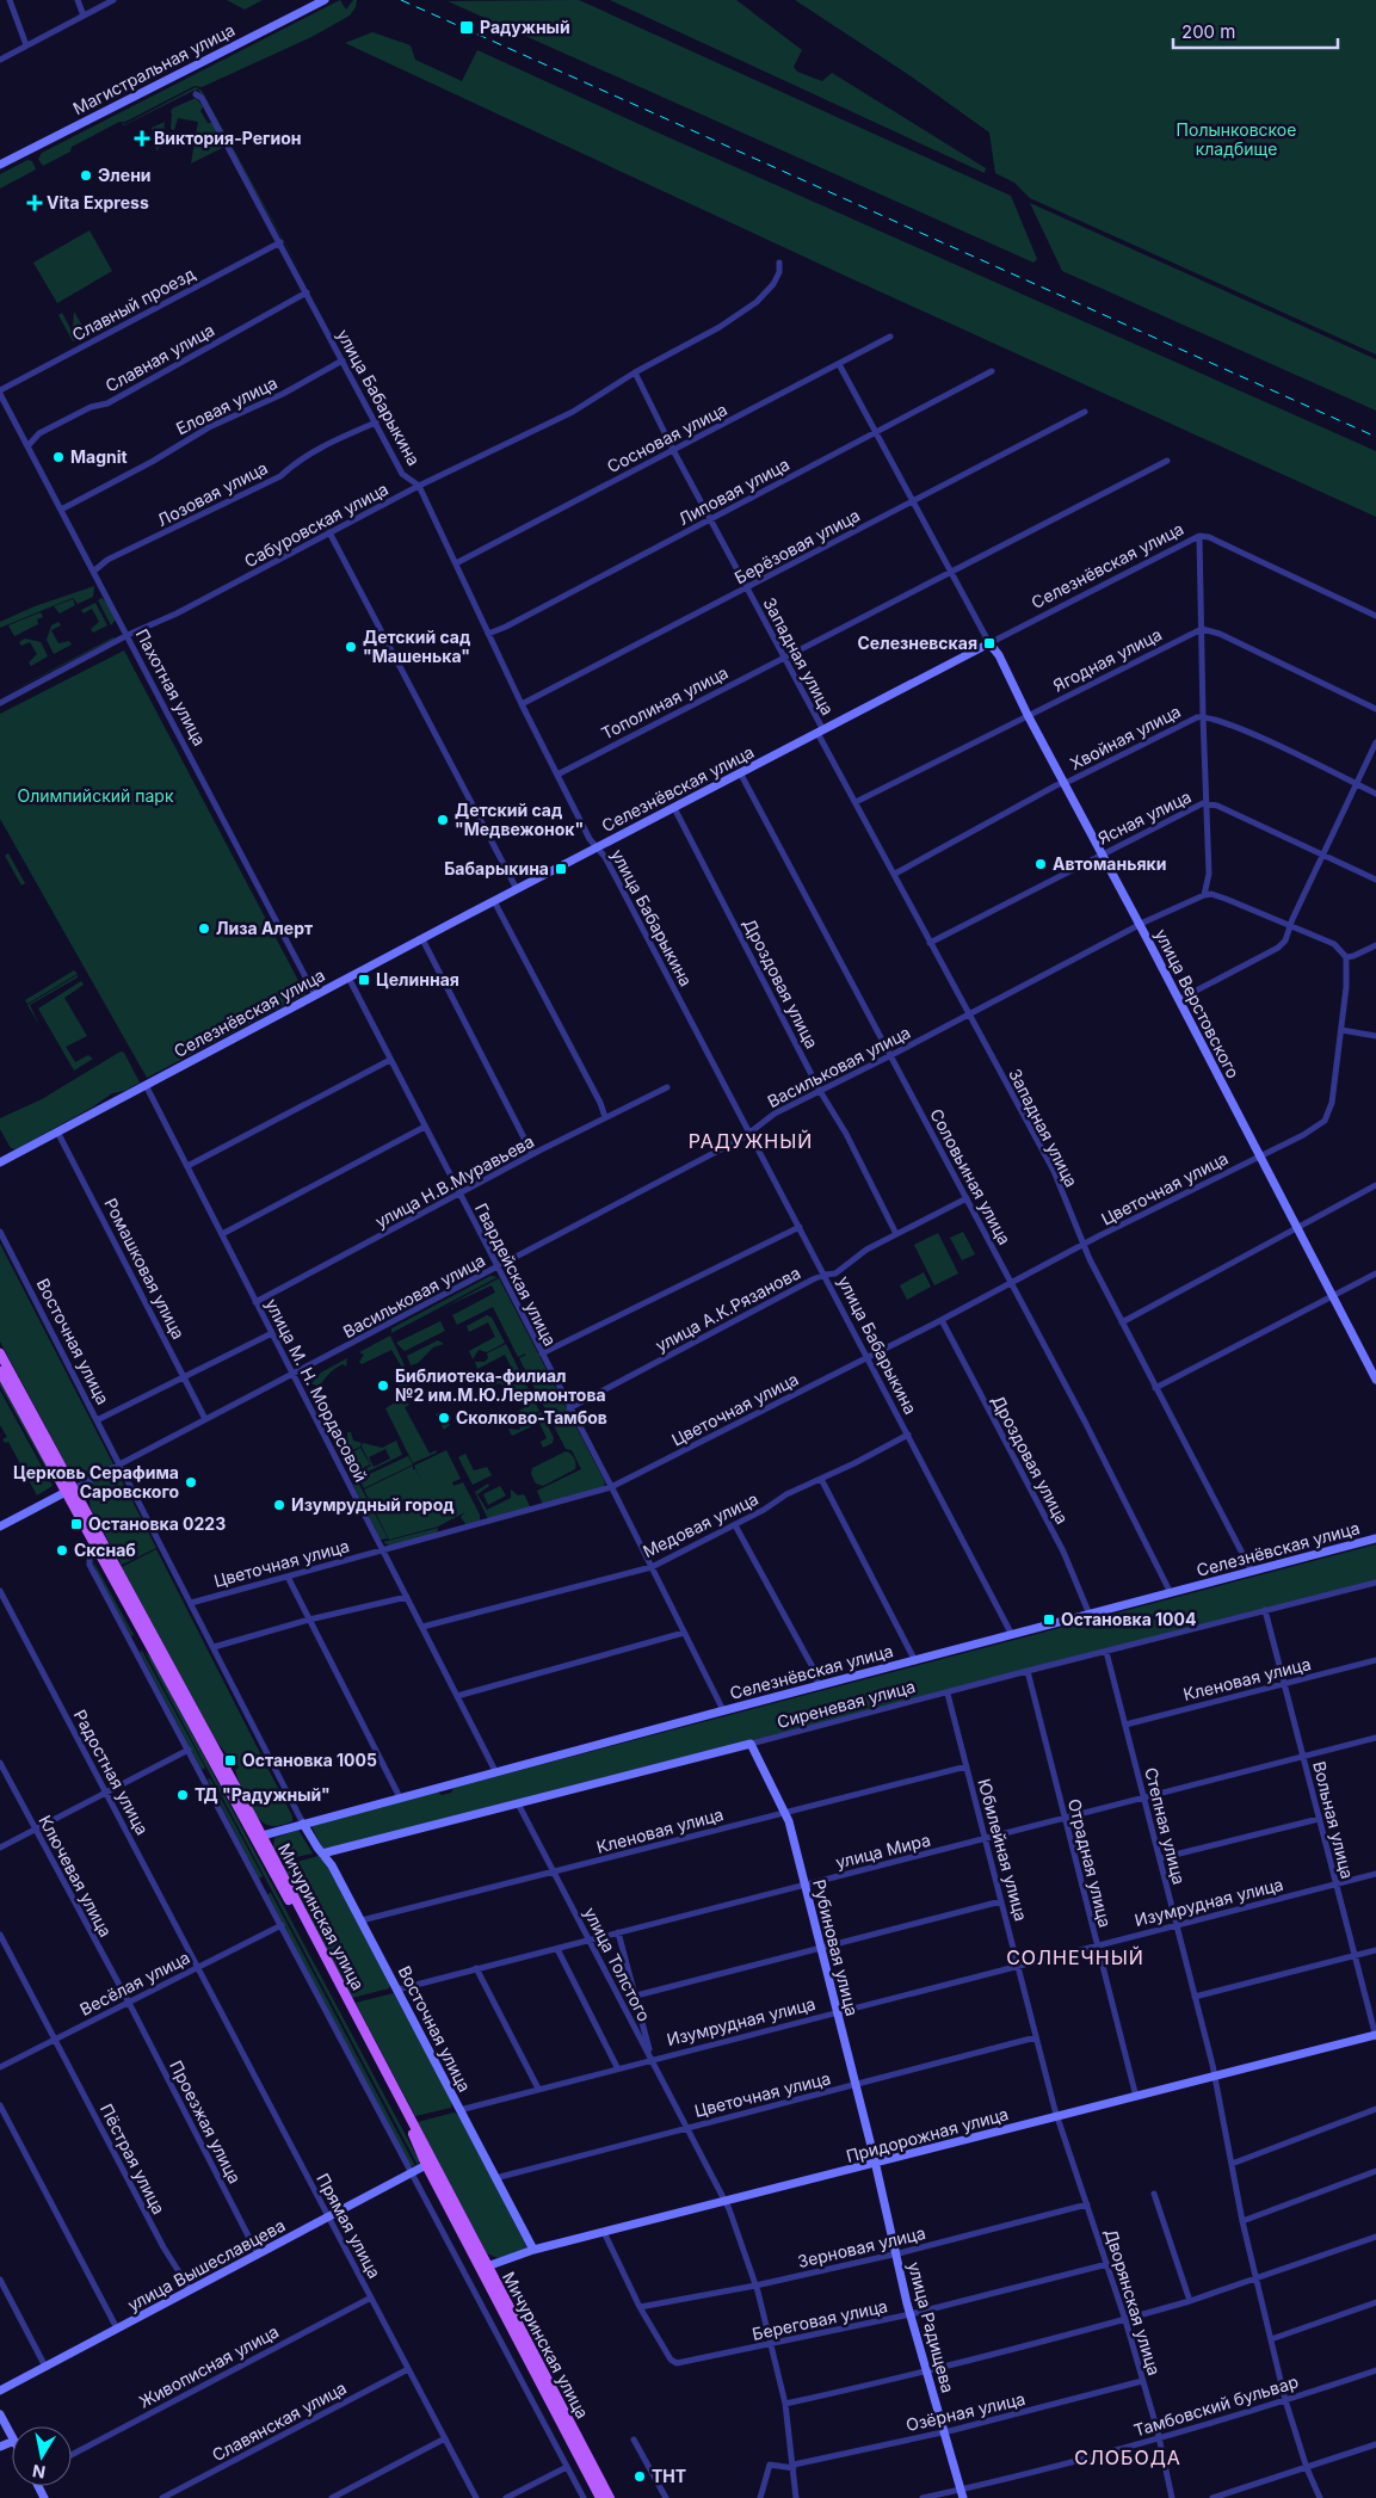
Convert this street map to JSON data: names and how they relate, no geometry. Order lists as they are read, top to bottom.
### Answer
{
  "streets": {
    "main road": ["Мичуринская улица"],
    "street": [
      "Магистральная улица",
      "Славный проезд",
      "Славная улица",
      "улица Бабарыкина",
      "Еловая улица",
      "Сосновая улица",
      "Липовая улица",
      "Лозовая улица",
      "Сабуровская улица",
      "Берёзовая улица",
      "Селезнёвская улица",
      "Западная улица",
      "Ягодная улица",
      "Пахотная улица",
      "Тополиная улица",
      "Хвойная улица",
      "Ясная улица",
      "Дроздовая улица",
      "улица Верстовского",
      "Васильковая улица",
      "Соловьиная улица",
      "улица Н.В.Муравьева",
      "Цветочная улица",
      "Ромашковая улица",
      "Гвардейская улица",
      "улица А.К.Рязанова",
      "Восточная улица",
      "улица М. Н. Мордасовой",
      "Медовая улица",
      "Кленовая улица",
      "Сиреневая улица",
      "Радостная улица",
      "Вольная улица",
      "Степная улица",
      "Юбилейная улица",
      "улица Мира",
      "Отрадная улица",
      "Ключевая улица",
      "Изумрудная улица",
      "Рубиновая улица",
      "улица Толстого",
      "Весёлая улица",
      "Проезжая улица",
      "Придорожная улица",
      "Пёстрая улица",
      "Прямая улица",
      "Зерновая улица",
      "улица Вышеславцева",
      "Дворянская улица",
      "Береговая улица",
      "улица Радищева",
      "Живописная улица",
      "Тамбовский бульвар",
      "Озёрная улица",
      "Славянская улица"
    ]
  },
  "crossings": [
    ["Славный проезд", "улица Бабарыкина"],
    ["Славный проезд", "Пахотная улица"],
    ["Славная улица", "улица Бабарыкина"],
    ["Славная улица", "Пахотная улица"],
    ["улица Бабарыкина", "Еловая улица"],
    ["улица Бабарыкина", "Сосновая улица"],
    ["улица Бабарыкина", "Липовая улица"],
    ["улица Бабарыкина", "Лозовая улица"],
    ["улица Бабарыкина", "Сабуровская улица"],
    ["улица Бабарыкина", "Берёзовая улица"],
    ["улица Бабарыкина", "Селезнёвская улица"],
    ["улица Бабарыкина", "Тополиная улица"],
    ["улица Бабарыкина", "Васильковая улица"],
    ["улица Бабарыкина", "Цветочная улица"],
    ["улица Бабарыкина", "улица А.К.Рязанова"],
    ["улица Бабарыкина", "Медовая улица"],
    ["Еловая улица", "Пахотная улица"],
    ["Сосновая улица", "Западная улица"],
    ["Липовая улица", "Западная улица"],
    ["Лозовая улица", "Пахотная улица"],
    ["Сабуровская улица", "Западная улица"],
    ["Сабуровская улица", "Пахотная улица"],
    ["Берёзовая улица", "Западная улица"],
    ["Селезнёвская улица", "Западная улица"],
    ["Селезнёвская улица", "Пахотная улица"],
    ["Селезнёвская улица", "Дроздовая улица"],
    ["Селезнёвская улица", "улица Верстовского"],
    ["Селезнёвская улица", "Соловьиная улица"],
    ["Селезнёвская улица", "Ромашковая улица"],
    ["Селезнёвская улица", "Гвардейская улица"],
    ["Селезнёвская улица", "Восточная улица"],
    ["Селезнёвская улица", "улица М. Н. Мордасовой"],
    ["Селезнёвская улица", "Мичуринская улица"],
    ["Западная улица", "Ягодная улица"],
    ["Западная улица", "Тополиная улица"],
    ["Западная улица", "Хвойная улица"],
    ["Западная улица", "Ясная улица"],
    ["Западная улица", "Васильковая улица"],
    ["Западная улица", "Цветочная улица"],
    ["Ягодная улица", "улица Верстовского"],
    ["Хвойная улица", "улица Верстовского"],
    ["Ясная улица", "улица Верстовского"],
    ["Дроздовая улица", "Васильковая улица"],
    ["Дроздовая улица", "Цветочная улица"],
    ["Дроздовая улица", "улица А.К.Рязанова"],
    ["улица Верстовского", "Васильковая улица"],
    ["улица Верстовского", "Цветочная улица"],
    ["Васильковая улица", "Соловьиная улица"],
    ["Васильковая улица", "Ромашковая улица"],
    ["Васильковая улица", "Гвардейская улица"],
    ["Васильковая улица", "Восточная улица"],
    ["Васильковая улица", "улица М. Н. Мордасовой"],
    ["Васильковая улица", "Мичуринская улица"],
    ["Соловьиная улица", "Цветочная улица"],
    ["Соловьиная улица", "улица А.К.Рязанова"],
    ["улица Н.В.Муравьева", "Гвардейская улица"],
    ["улица Н.В.Муравьева", "улица М. Н. Мордасовой"],
    ["Цветочная улица", "Гвардейская улица"],
    ["Цветочная улица", "Восточная улица"],
    ["Цветочная улица", "улица М. Н. Мордасовой"],
    ["Цветочная улица", "Юбилейная улица"],
    ["Цветочная улица", "Рубиновая улица"],
    ["Цветочная улица", "улица Толстого"],
    ["Гвардейская улица", "улица А.К.Рязанова"],
    ["Гвардейская улица", "Медовая улица"],
    ["Восточная улица", "Кленовая улица"],
    ["Восточная улица", "Сиреневая улица"],
    ["Восточная улица", "улица Мира"],
    ["Восточная улица", "Изумрудная улица"],
    ["Восточная улица", "Придорожная улица"],
    ["улица М. Н. Мордасовой", "Медовая улица"],
    ["Кленовая улица", "Вольная улица"],
    ["Кленовая улица", "Степная улица"],
    ["Кленовая улица", "Юбилейная улица"],
    ["Кленовая улица", "Рубиновая улица"],
    ["Кленовая улица", "улица Толстого"],
    ["Сиреневая улица", "Вольная улица"],
    ["Сиреневая улица", "Степная улица"],
    ["Сиреневая улица", "Юбилейная улица"],
    ["Сиреневая улица", "Отрадная улица"],
    ["Сиреневая улица", "Рубиновая улица"],
    ["Сиреневая улица", "улица Толстого"],
    ["Радостная улица", "Весёлая улица"],
    ["Радостная улица", "Прямая улица"],
    ["Вольная улица", "улица Мира"],
    ["Вольная улица", "Изумрудная улица"],
    ["Вольная улица", "Придорожная улица"],
    ["Степная улица", "улица Мира"],
    ["Степная улица", "Изумрудная улица"],
    ["Степная улица", "Придорожная улица"],
    ["Юбилейная улица", "улица Мира"],
    ["Юбилейная улица", "Изумрудная улица"],
    ["Юбилейная улица", "Придорожная улица"],
    ["Юбилейная улица", "Дворянская улица"],
    ["улица Мира", "Отрадная улица"],
    ["улица Мира", "Рубиновая улица"],
    ["улица Мира", "улица Толстого"],
    ["Отрадная улица", "Изумрудная улица"],
    ["Отрадная улица", "Придорожная улица"],
    ["Ключевая улица", "Весёлая улица"],
    ["Ключевая улица", "Проезжая улица"],
    ["Изумрудная улица", "Рубиновая улица"],
    ["Изумрудная улица", "улица Толстого"],
    ["Мичуринская улица", "Придорожная улица"],
    ["Мичуринская улица", "улица Вышеславцева"],
    ["Рубиновая улица", "Придорожная улица"],
    ["Рубиновая улица", "улица Радищева"],
    ["улица Толстого", "Придорожная улица"],
    ["улица Толстого", "Зерновая улица"],
    ["улица Толстого", "Береговая улица"],
    ["улица Толстого", "Озёрная улица"],
    ["Весёлая улица", "Проезжая улица"],
    ["Весёлая улица", "Пёстрая улица"],
    ["Весёлая улица", "Прямая улица"],
    ["Проезжая улица", "улица Вышеславцева"],
    ["Придорожная улица", "Дворянская улица"],
    ["Придорожная улица", "улица Радищева"],
    ["Пёстрая улица", "улица Вышеславцева"],
    ["Прямая улица", "улица Вышеславцева"],
    ["Прямая улица", "Живописная улица"],
    ["Прямая улица", "Славянская улица"],
    ["Зерновая улица", "Дворянская улица"],
    ["Зерновая улица", "Береговая улица"],
    ["Зерновая улица", "улица Радищева"],
    ["Дворянская улица", "Береговая улица"],
    ["Дворянская улица", "Тамбовский бульвар"],
    ["Дворянская улица", "Озёрная улица"],
    ["Береговая улица", "улица Радищева"],
    ["улица Радищева", "Тамбовский бульвар"],
    ["улица Радищева", "Озёрная улица"]
  ],
  "districts": ["РАДУЖНЫЙ", "СОЛНЕЧНЫЙ", "СЛОБОДА"],
  "parks": ["Полынковское кладбище", "Олимпийский парк"],
  "places": {
    "transit": [
      "Радужный",
      "Селезневская",
      "Бабарыкина",
      "Целинная",
      "Остановка 0223",
      "Остановка 1004",
      "Остановка 1005"
    ],
    "health": ["Виктория-Регион", "Vita Express"],
    "other": [
      "Элени",
      "Magnit",
      "Детский сад \"Машенька\"",
      "Детский сад \"Медвежонок\"",
      "Автоманьяки",
      "Лиза Алерт",
      "Библиотека-филиал №2 им.М.Ю.Лермонтова",
      "Сколково-Тамбов",
      "Церковь Серафима Саровского",
      "Изумрудный город",
      "Скснаб",
      "ТД \"Радужный\"",
      "ТНТ"
    ]
  },
  "scale_bar": "200 m",
  "north": "bottom"
}
